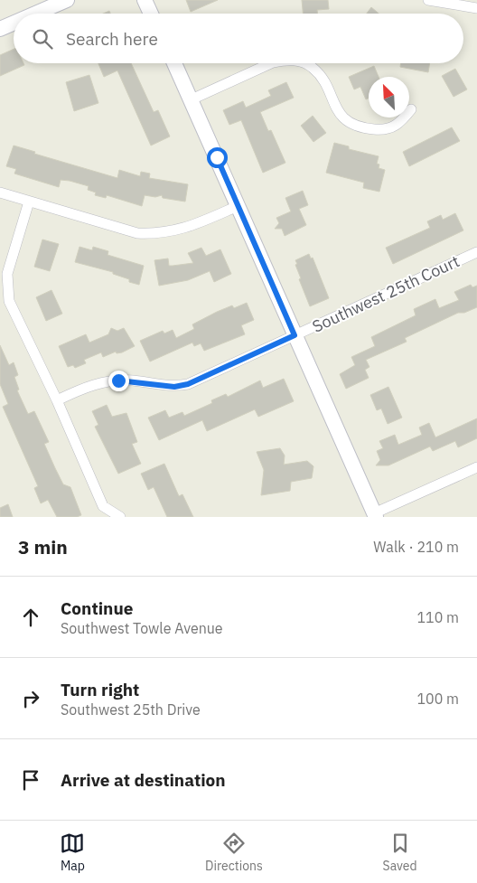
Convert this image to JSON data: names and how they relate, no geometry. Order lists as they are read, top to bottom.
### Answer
{
  "streets": {
    "street": ["Southwest 25th Court"]
  },
  "north": "top left",
  "page": {
    "search": "Search here",
    "heading": ["3 min", "Walk · 210 m"],
    "list": [
      ["Continue", "Southwest Towle Avenue", "110 m"],
      ["Turn right", "Southwest 25th Drive", "100 m"],
      "Arrive at destination"
    ],
    "nav": ["Map", "Directions", "Saved"]
  }
}
